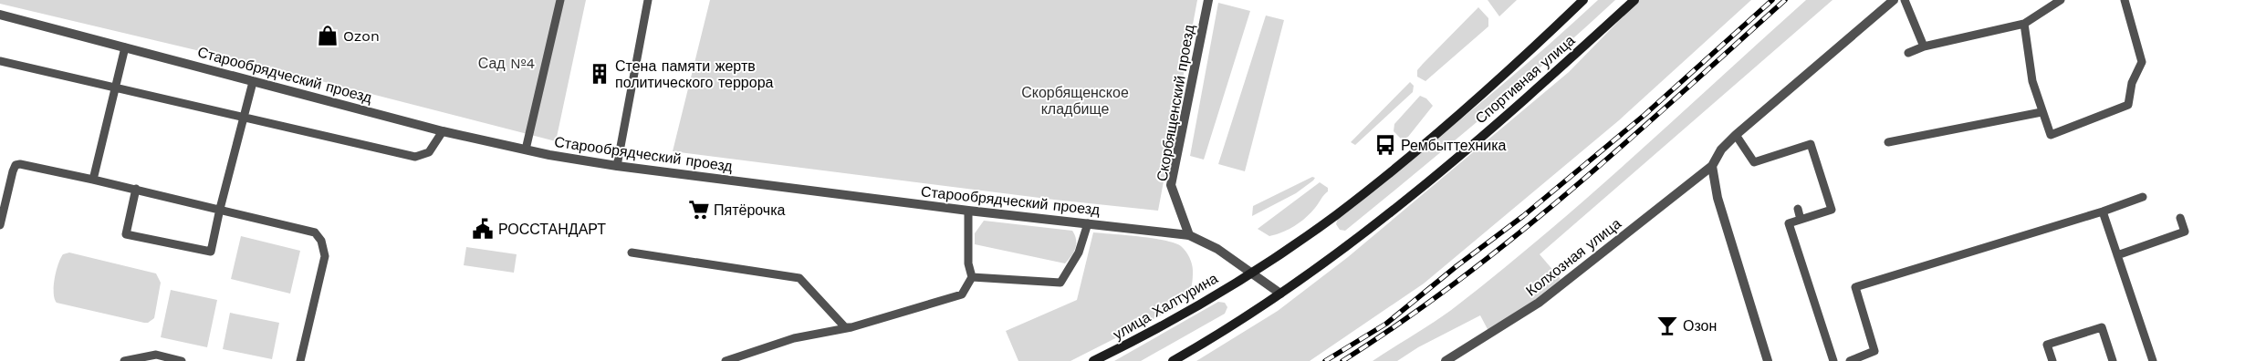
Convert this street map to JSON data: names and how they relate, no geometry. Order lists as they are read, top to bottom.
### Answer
{
  "streets": {
    "main road": ["Спортивная улица", "улица Халтурина"],
    "street": ["Старообрядческий проезд", "Скорбященский проезд", "Колхозная улица"]
  },
  "crossings": [
    ["Старообрядческий проезд", "Спортивная улица"],
    ["Старообрядческий проезд", "Скорбященский проезд"],
    ["Старообрядческий проезд", "улица Халтурина"],
    ["Спортивная улица", "улица Халтурина"]
  ],
  "parks": ["Сад №4", "Скорбященское кладбище"],
  "places": {
    "shop": ["Ozon"],
    "building": ["Стена памяти жертв политического террора"],
    "bus stop": ["Рембыттехника"],
    "supermarket": ["Пятёрочка"],
    "public building": ["РОССТАНДАРТ"],
    "bar": ["Озон"]
  }
}
